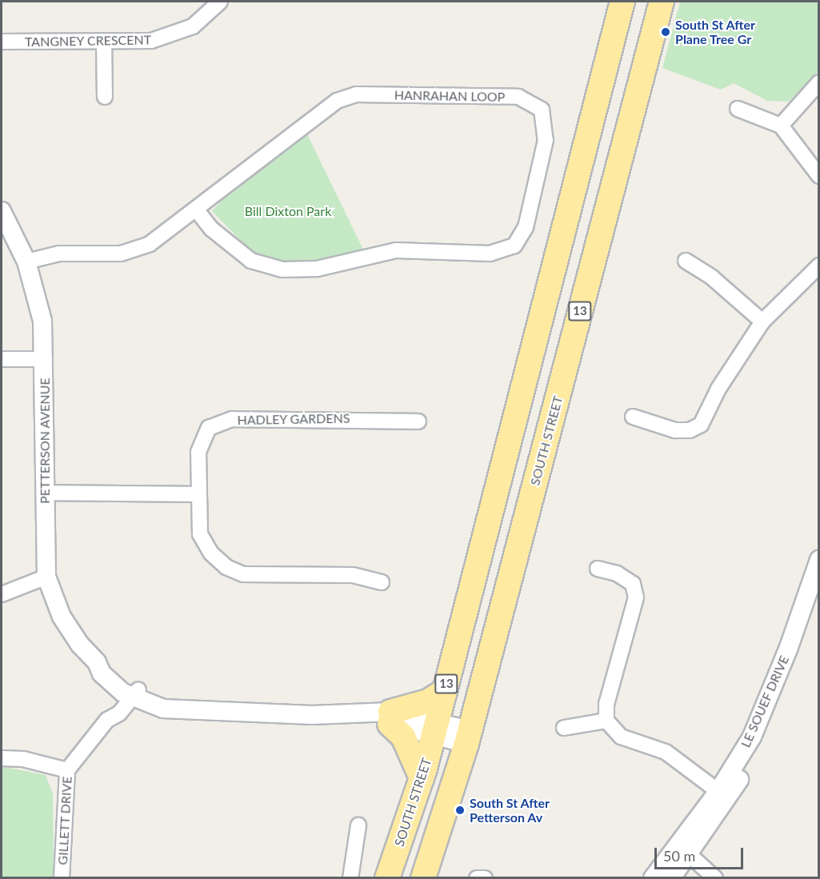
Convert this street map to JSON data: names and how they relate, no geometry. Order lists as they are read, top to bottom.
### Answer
{
  "streets": {
    "highway": ["13", "SOUTH STREET"],
    "street": [
      "TANGNEY CRESCENT",
      "HANRAHAN LOOP",
      "HADLEY GARDENS",
      "PETTERSON AVENUE",
      "LE SOUEF DRIVE",
      "GILLETT DRIVE"
    ]
  },
  "crossings": [
    ["HANRAHAN LOOP", "PETTERSON AVENUE"],
    ["PETTERSON AVENUE", "SOUTH STREET"],
    ["PETTERSON AVENUE", "GILLETT DRIVE"]
  ],
  "parks": ["Bill Dixton Park"],
  "places": ["South St After Plane Tree Gr", "South St After Petterson Av"],
  "scale_bar": "50 m"
}
